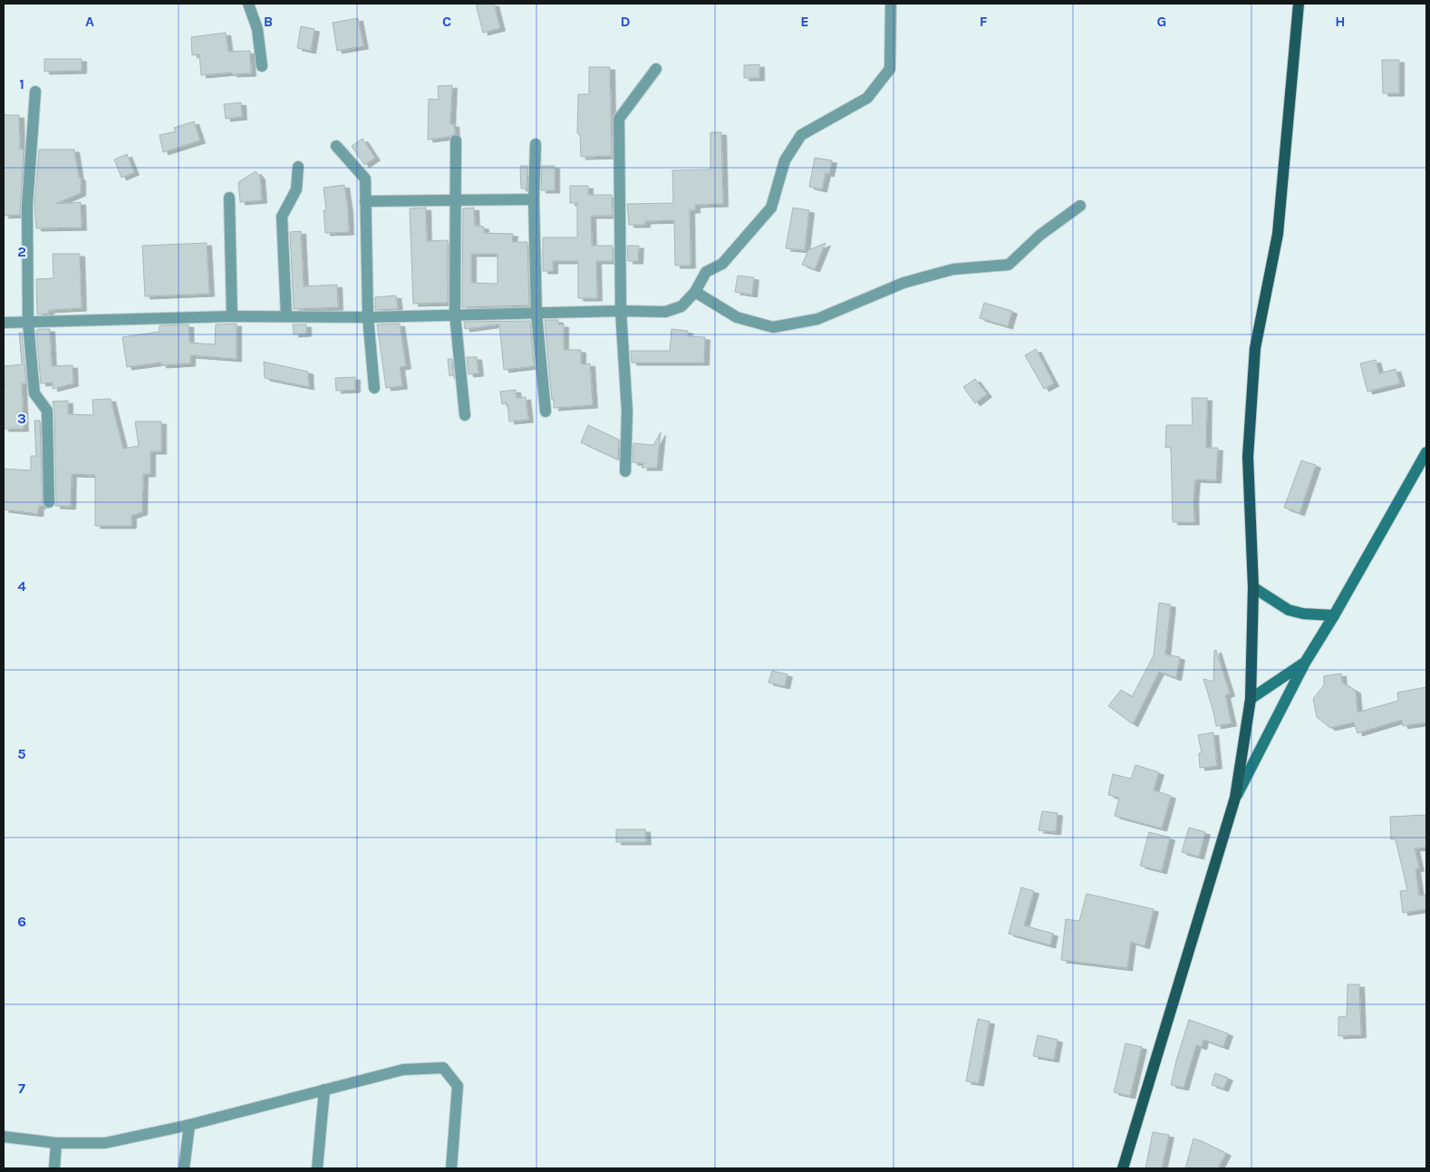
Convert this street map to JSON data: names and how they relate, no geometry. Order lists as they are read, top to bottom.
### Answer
{
  "grid": {
    "columns": [
      "A",
      "B",
      "C",
      "D",
      "E",
      "F",
      "G",
      "H"
    ],
    "rows": [
      "1",
      "2",
      "3",
      "4",
      "5",
      "6",
      "7"
    ]
  }
}
